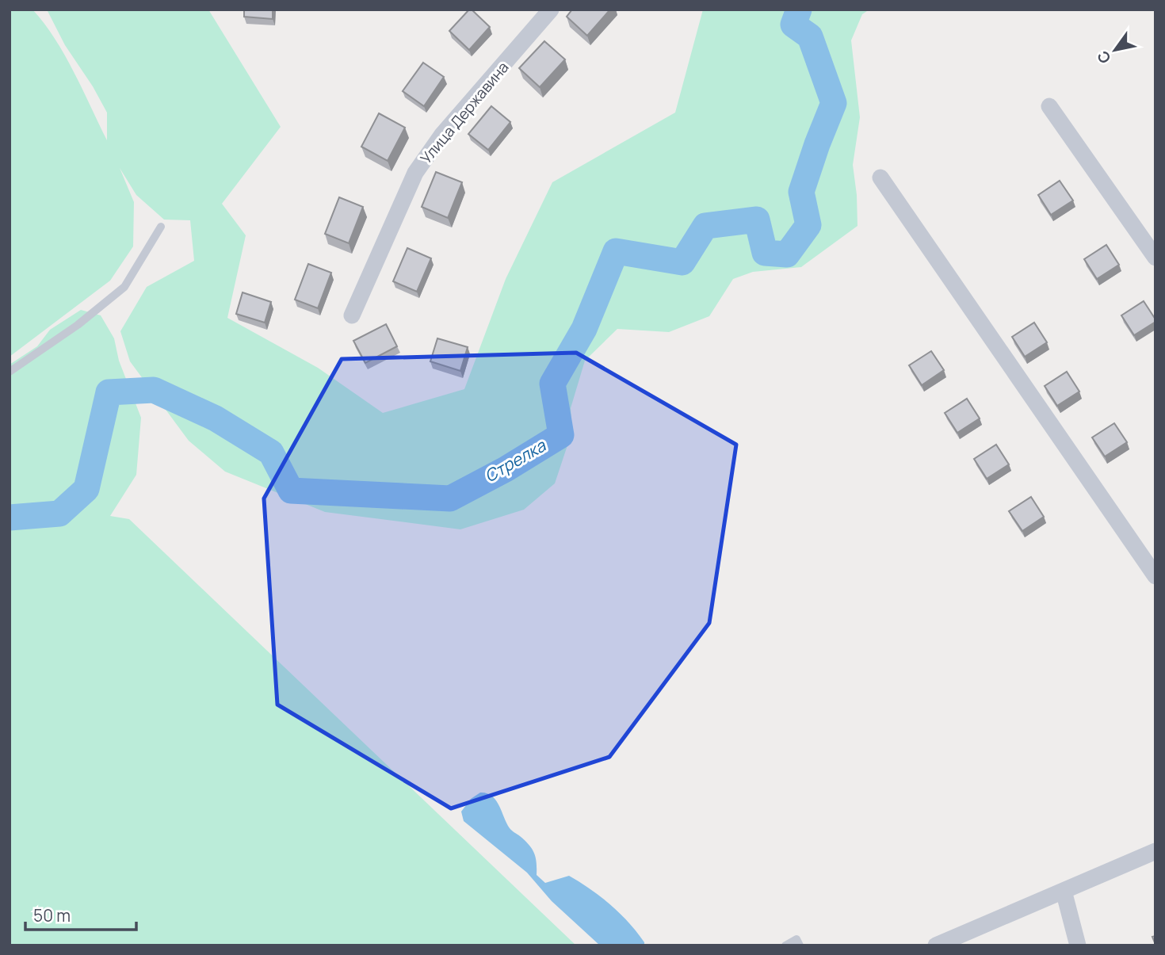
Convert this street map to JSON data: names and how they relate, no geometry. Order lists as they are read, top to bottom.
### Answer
{
  "streets": {
    "street": ["Улица Державина"]
  },
  "water": ["Стрелка"],
  "scale_bar": "50 m",
  "north": "bottom left"
}
